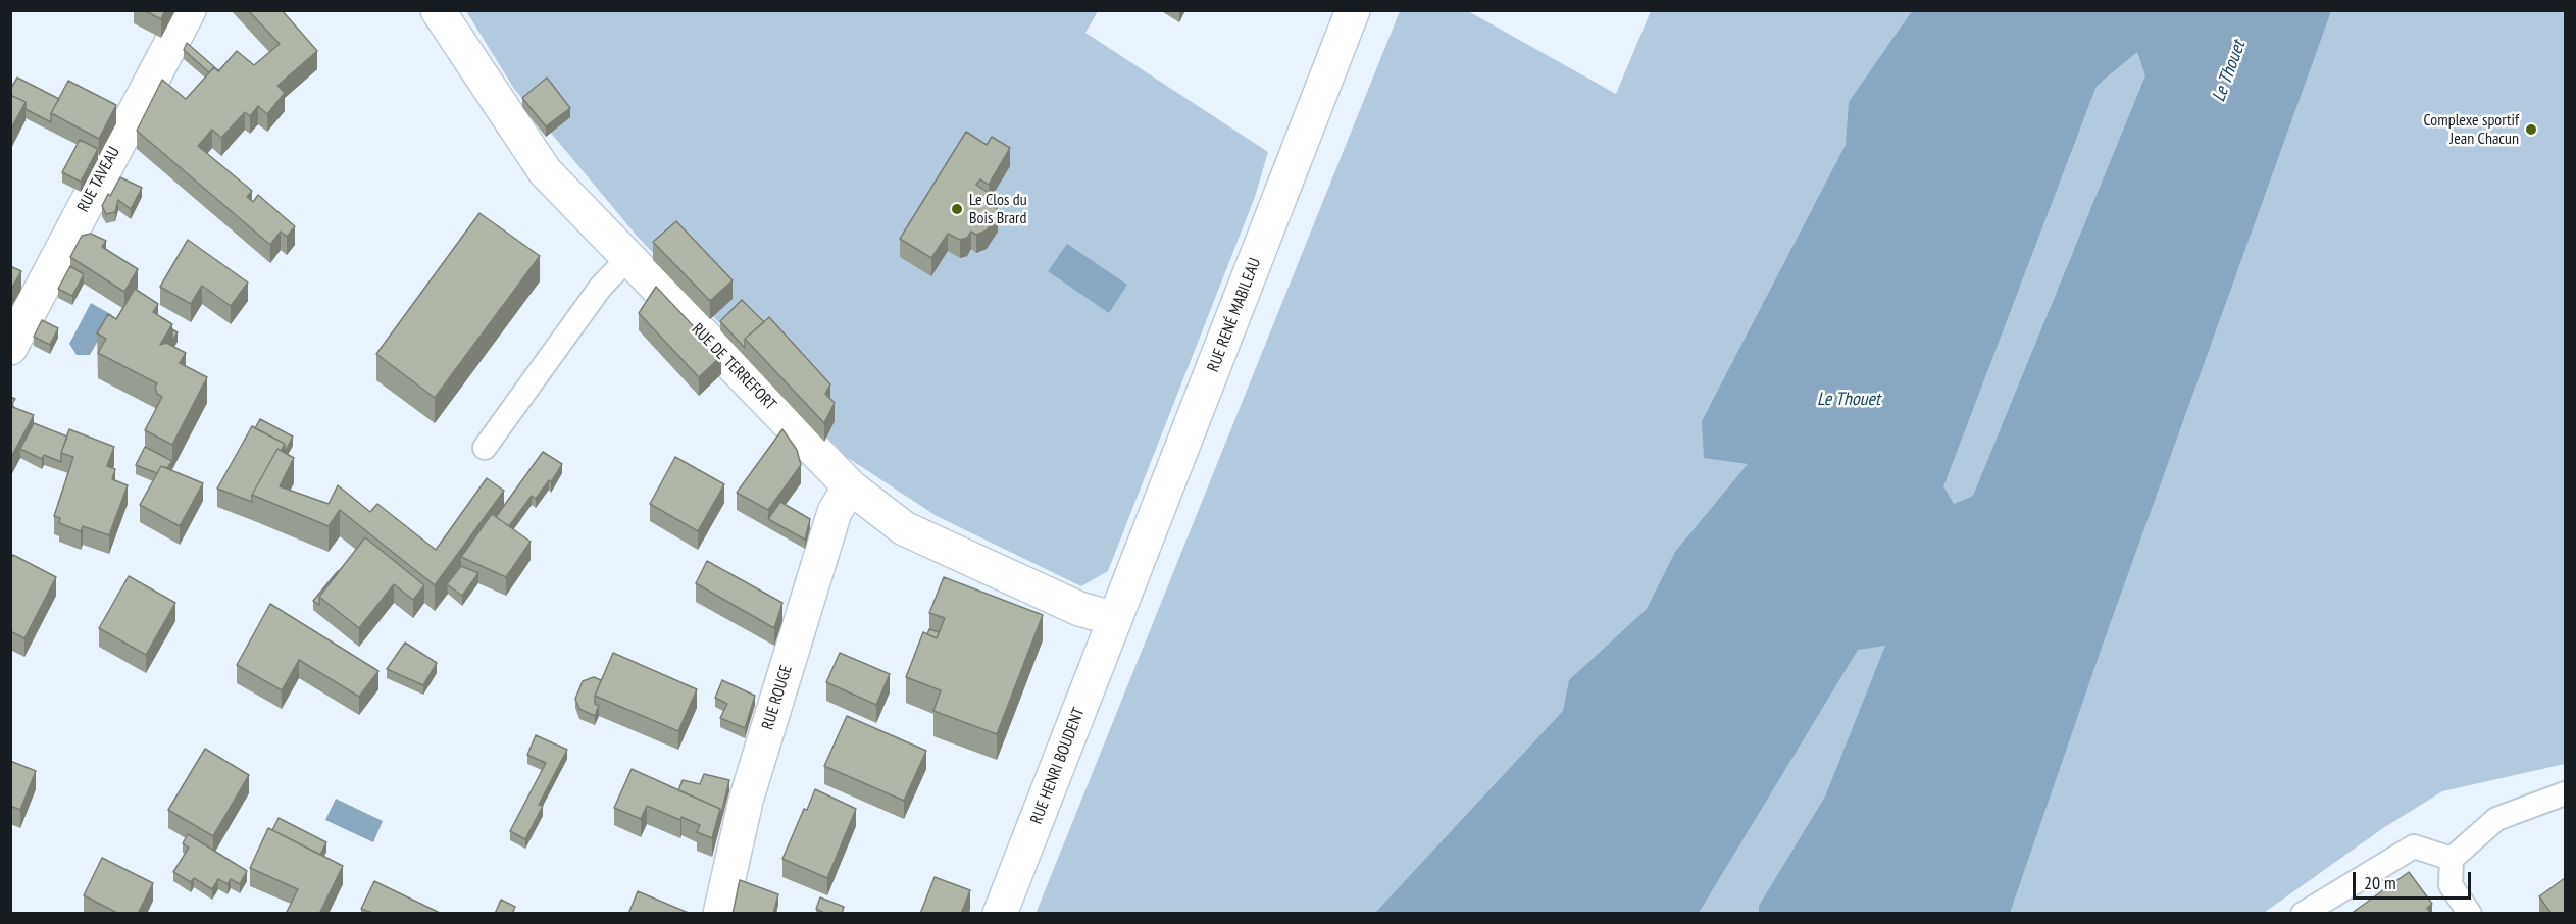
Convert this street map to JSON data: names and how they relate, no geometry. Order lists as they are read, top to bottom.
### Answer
{
  "streets": {
    "street": [
      "RUE TAVEAU",
      "RUE RENÉ MABILEAU",
      "RUE DE TERREFORT",
      "RUE ROUGE",
      "RUE HENRI BOUDENT"
    ]
  },
  "crossings": [
    ["RUE RENÉ MABILEAU", "RUE DE TERREFORT"],
    ["RUE RENÉ MABILEAU", "RUE HENRI BOUDENT"],
    ["RUE DE TERREFORT", "RUE ROUGE"],
    ["RUE DE TERREFORT", "RUE HENRI BOUDENT"]
  ],
  "water": ["Le Thouet"],
  "places": ["Complexe sportif Jean Chacun", "Le Clos du Bois Brard"],
  "scale_bar": "20 m"
}
